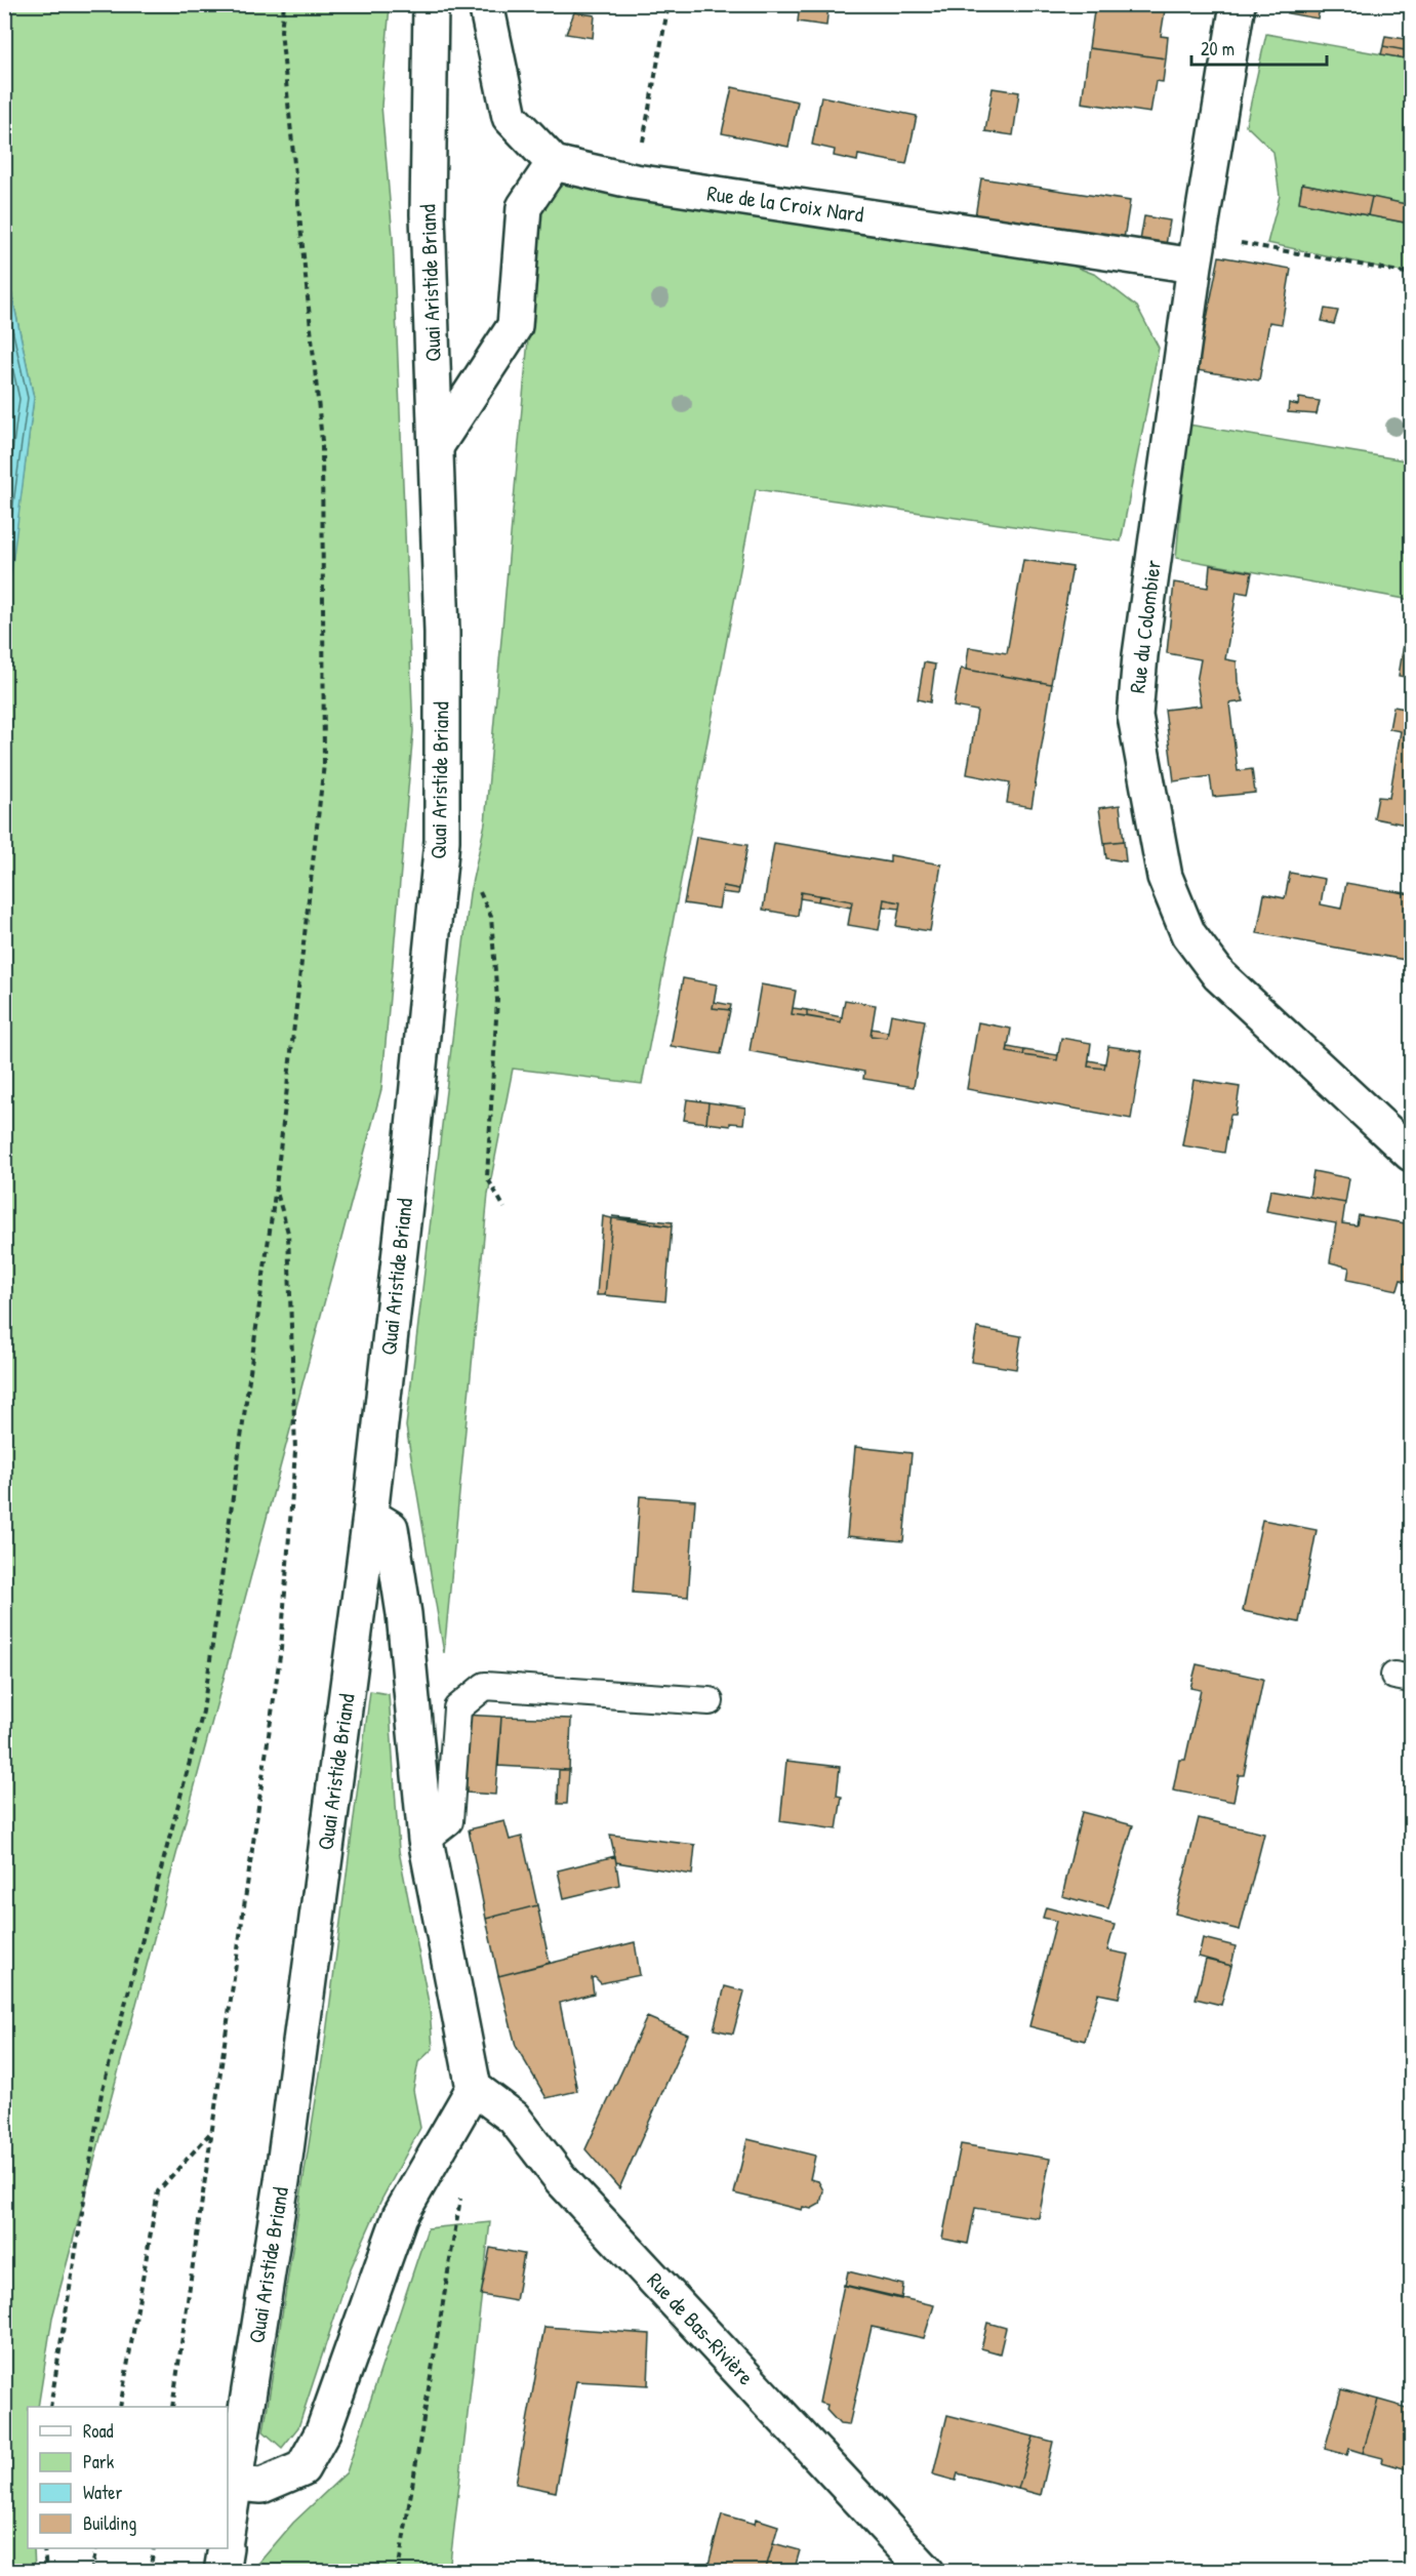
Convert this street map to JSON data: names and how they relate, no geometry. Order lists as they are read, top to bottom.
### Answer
{
  "streets": {
    "street": [
      "Rue de la Croix Nard",
      "Quai Aristide Briand",
      "Rue du Colombier",
      "Rue de Bas-Rivière"
    ]
  },
  "crossings": [
    ["Rue de la Croix Nard", "Rue du Colombier"]
  ],
  "legend": [
    "Road",
    "Park",
    "Water",
    "Building"
  ],
  "scale_bar": "20 m"
}
